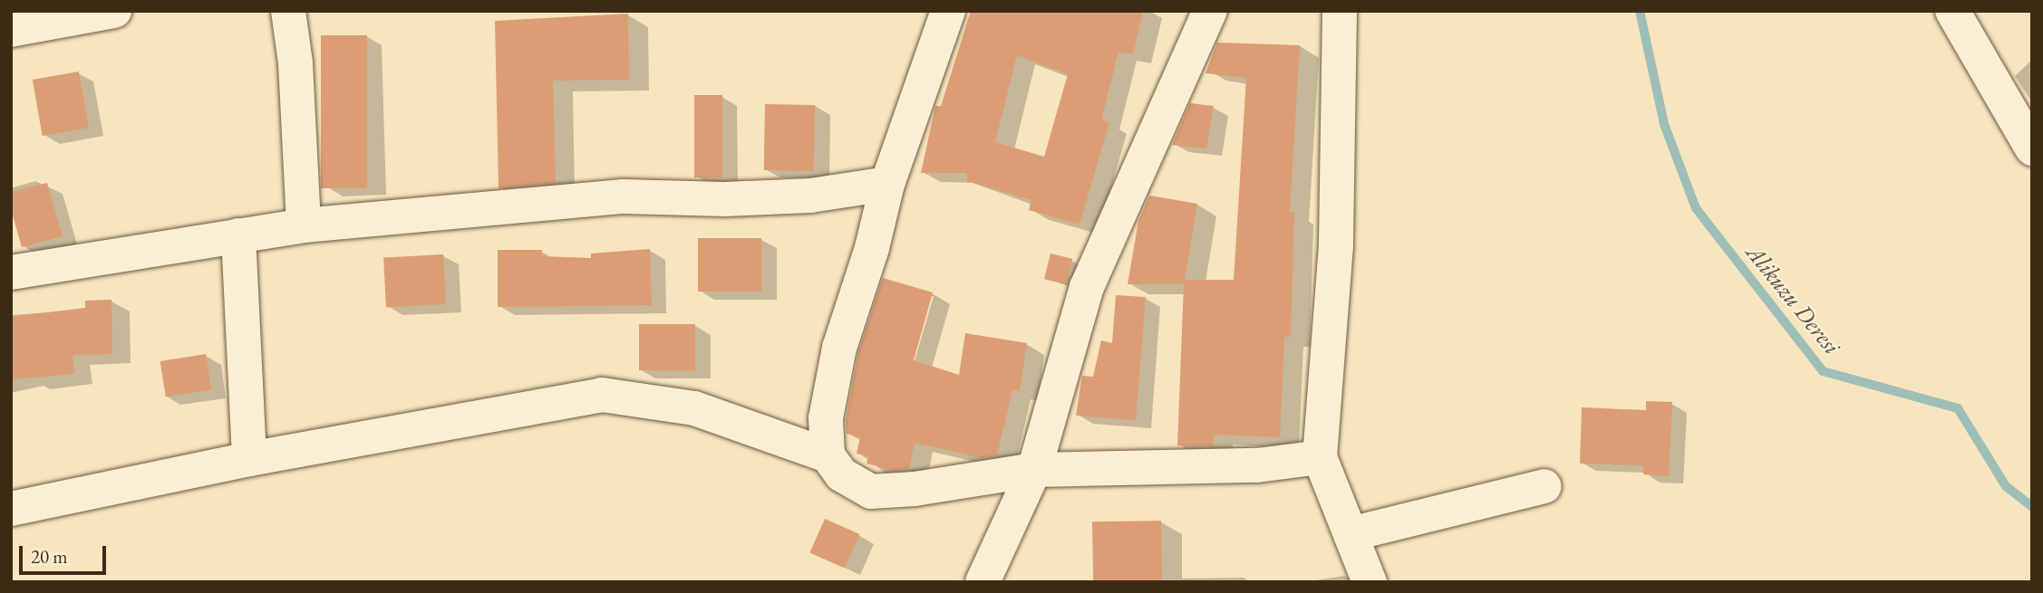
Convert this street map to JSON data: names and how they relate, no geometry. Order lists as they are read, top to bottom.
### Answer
{
  "water": ["Alikuzu Deresi"],
  "scale_bar": "20 m"
}
